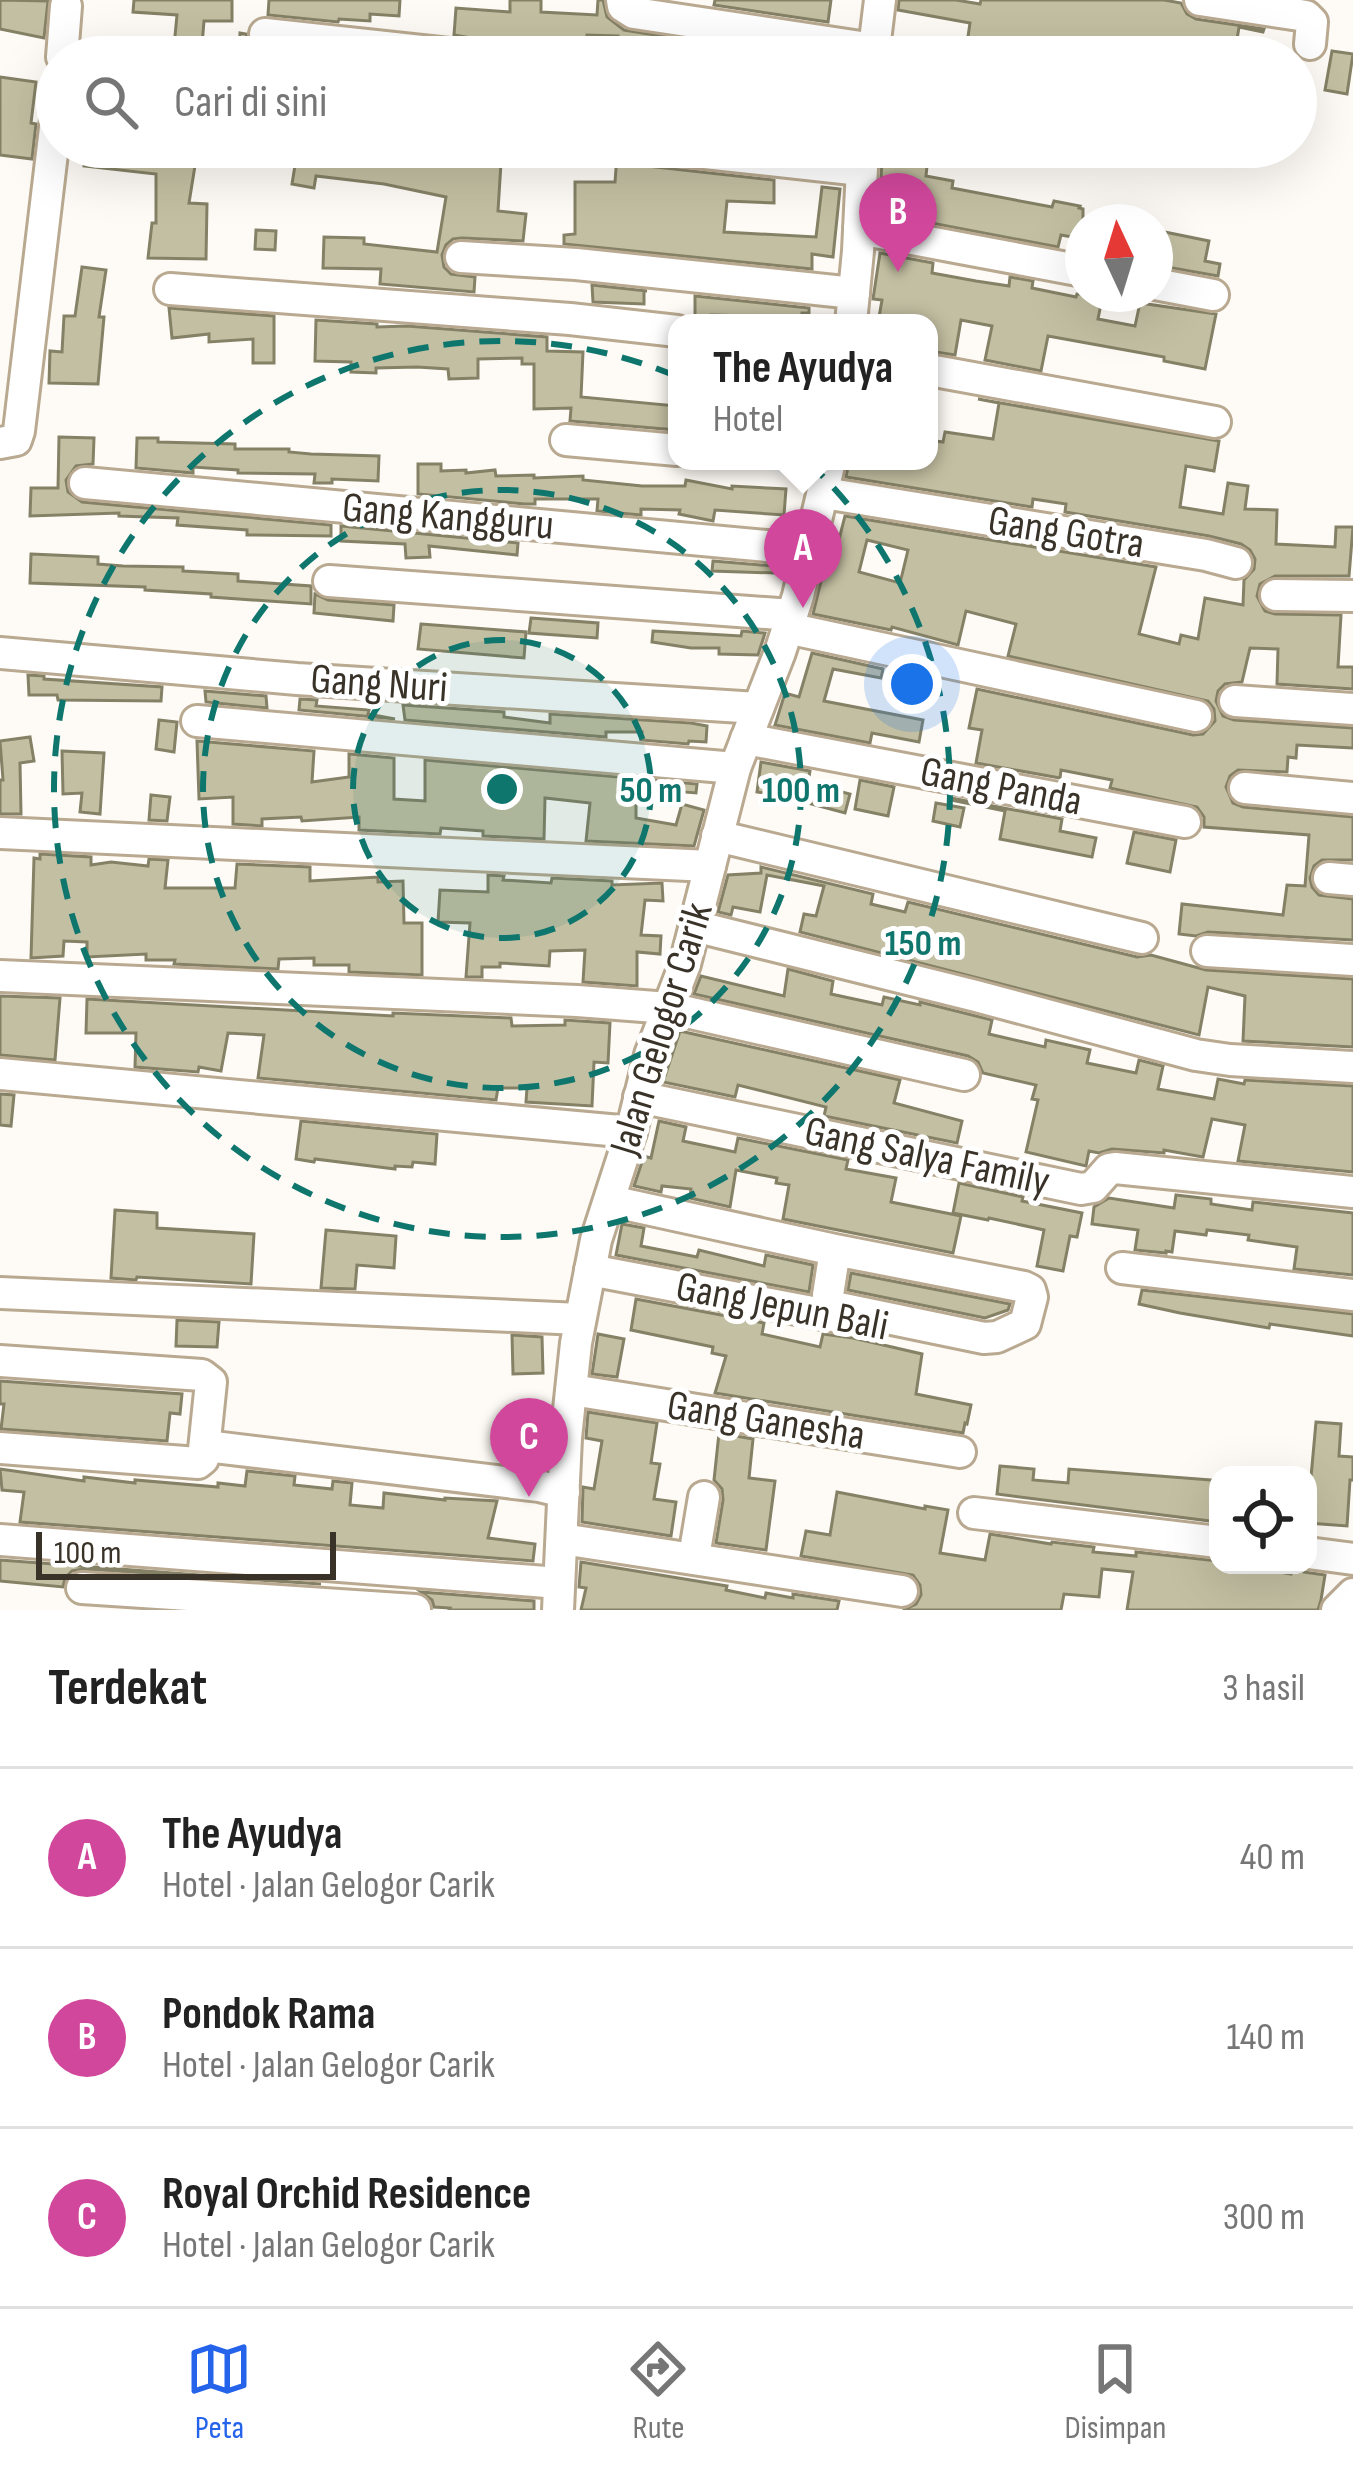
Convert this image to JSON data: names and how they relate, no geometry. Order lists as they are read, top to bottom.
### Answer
{
  "streets": {
    "street": [
      "Gang Kangguru",
      "Gang Gotra",
      "Gang Nuri",
      "Gang Panda",
      "Jalan Gelogor Carik",
      "Gang Salya Family",
      "Gang Jepun Bali",
      "Gang Ganesha"
    ]
  },
  "crossings": [
    ["Gang Kangguru", "Jalan Gelogor Carik"],
    ["Gang Gotra", "Jalan Gelogor Carik"],
    ["Gang Nuri", "Jalan Gelogor Carik"],
    ["Gang Panda", "Jalan Gelogor Carik"],
    ["Jalan Gelogor Carik", "Gang Salya Family"],
    ["Jalan Gelogor Carik", "Gang Jepun Bali"],
    ["Jalan Gelogor Carik", "Gang Ganesha"]
  ],
  "scale_bar": "100 m",
  "north": "top",
  "page": {
    "search": "Cari di sini",
    "pins": ["B", "A", "C"],
    "popup": ["The Ayudya", "Hotel"],
    "scale": "100 m",
    "heading": ["Terdekat", "3 hasil"],
    "list": [
      {
        "mark": "A",
        "name": "The Ayudya",
        "note": "Hotel · Jalan Gelogor Carik",
        "value": "40 m"
      },
      {
        "mark": "B",
        "name": "Pondok Rama",
        "note": "Hotel · Jalan Gelogor Carik",
        "value": "140 m"
      },
      {
        "mark": "C",
        "name": "Royal Orchid Residence",
        "note": "Hotel · Jalan Gelogor Carik",
        "value": "300 m"
      }
    ],
    "nav": ["Peta", "Rute", "Disimpan"]
  },
  "rings": ["50 m", "100 m", "150 m"]
}
